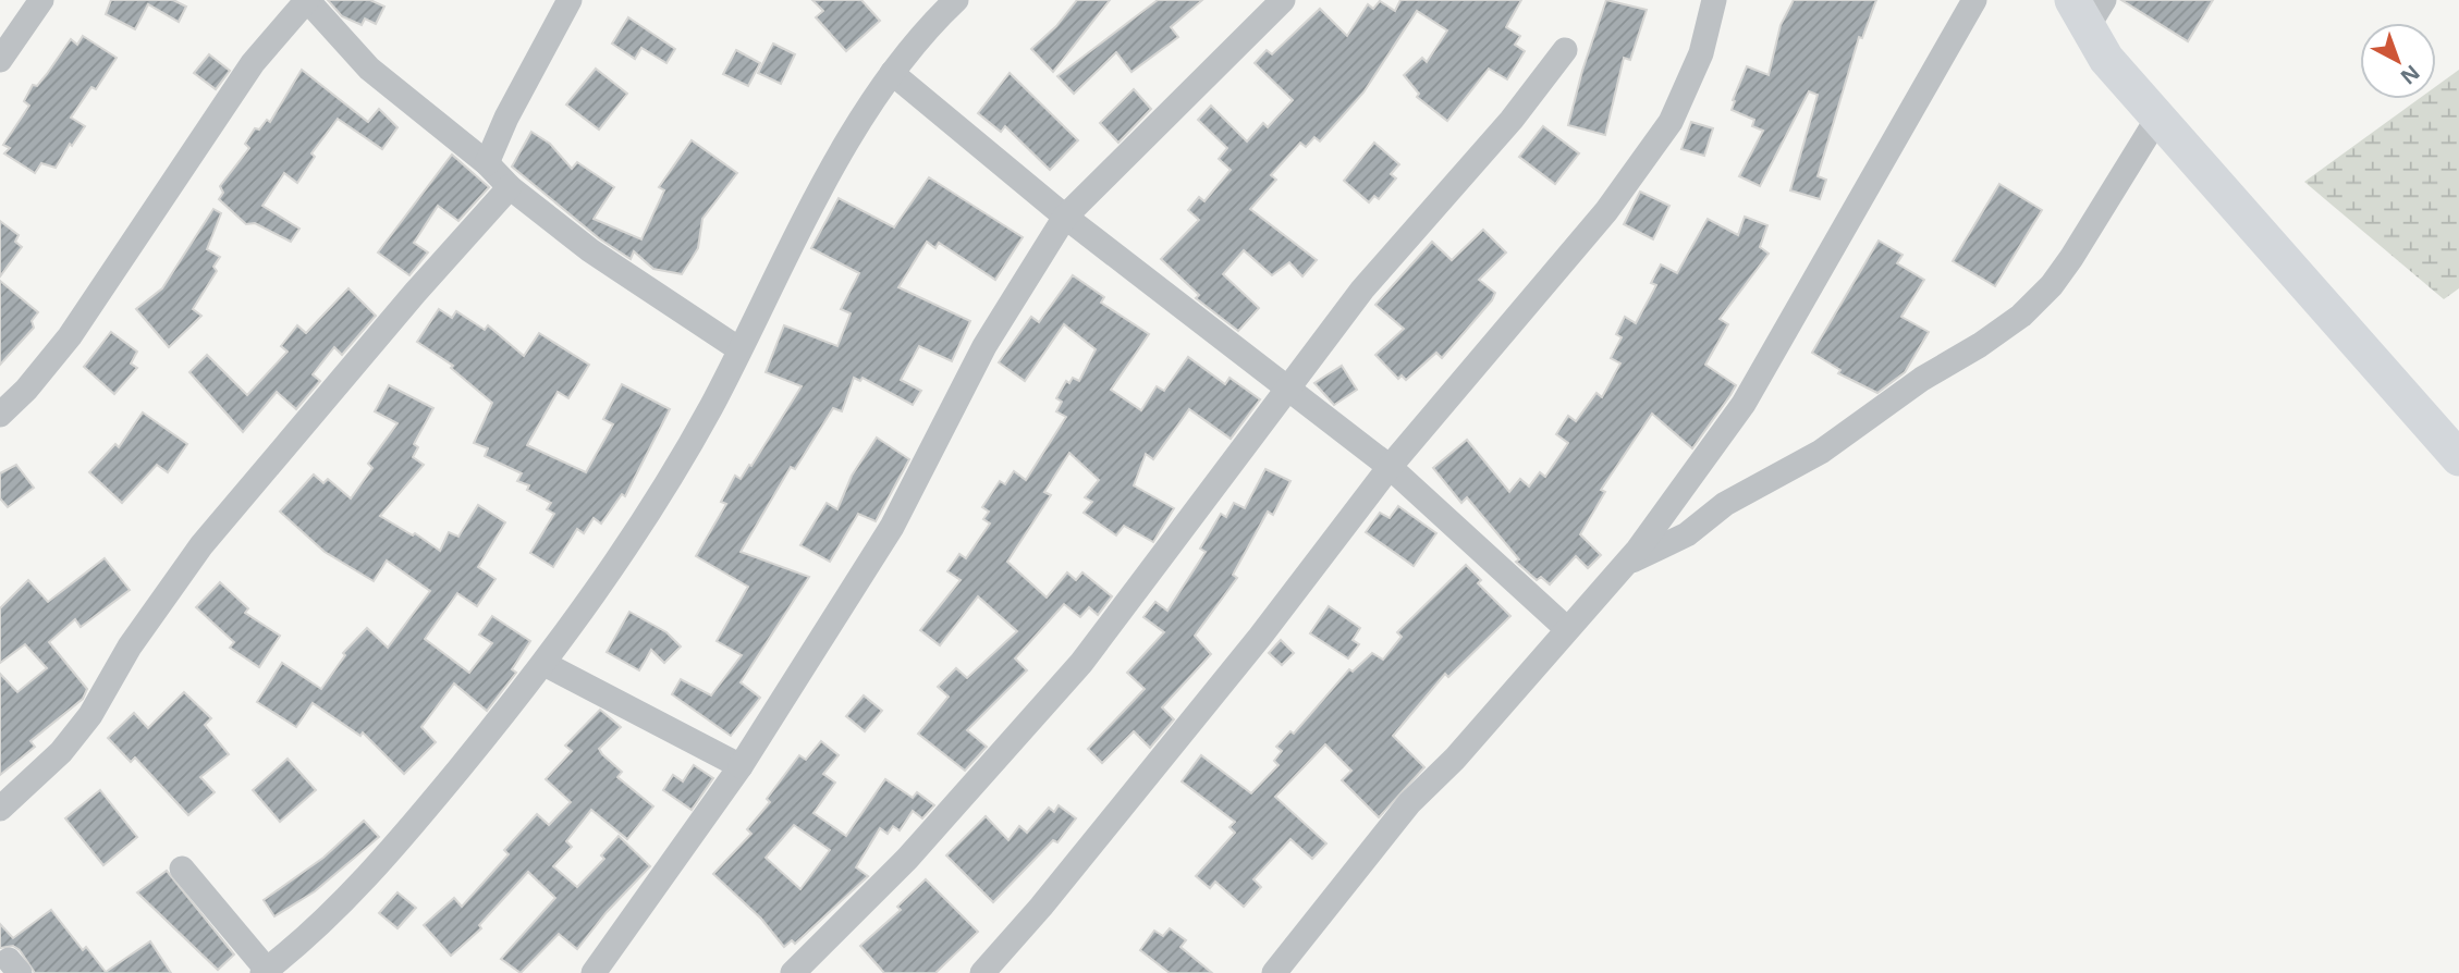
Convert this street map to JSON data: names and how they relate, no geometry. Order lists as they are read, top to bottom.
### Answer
{
  "north": "bottom right"
}
